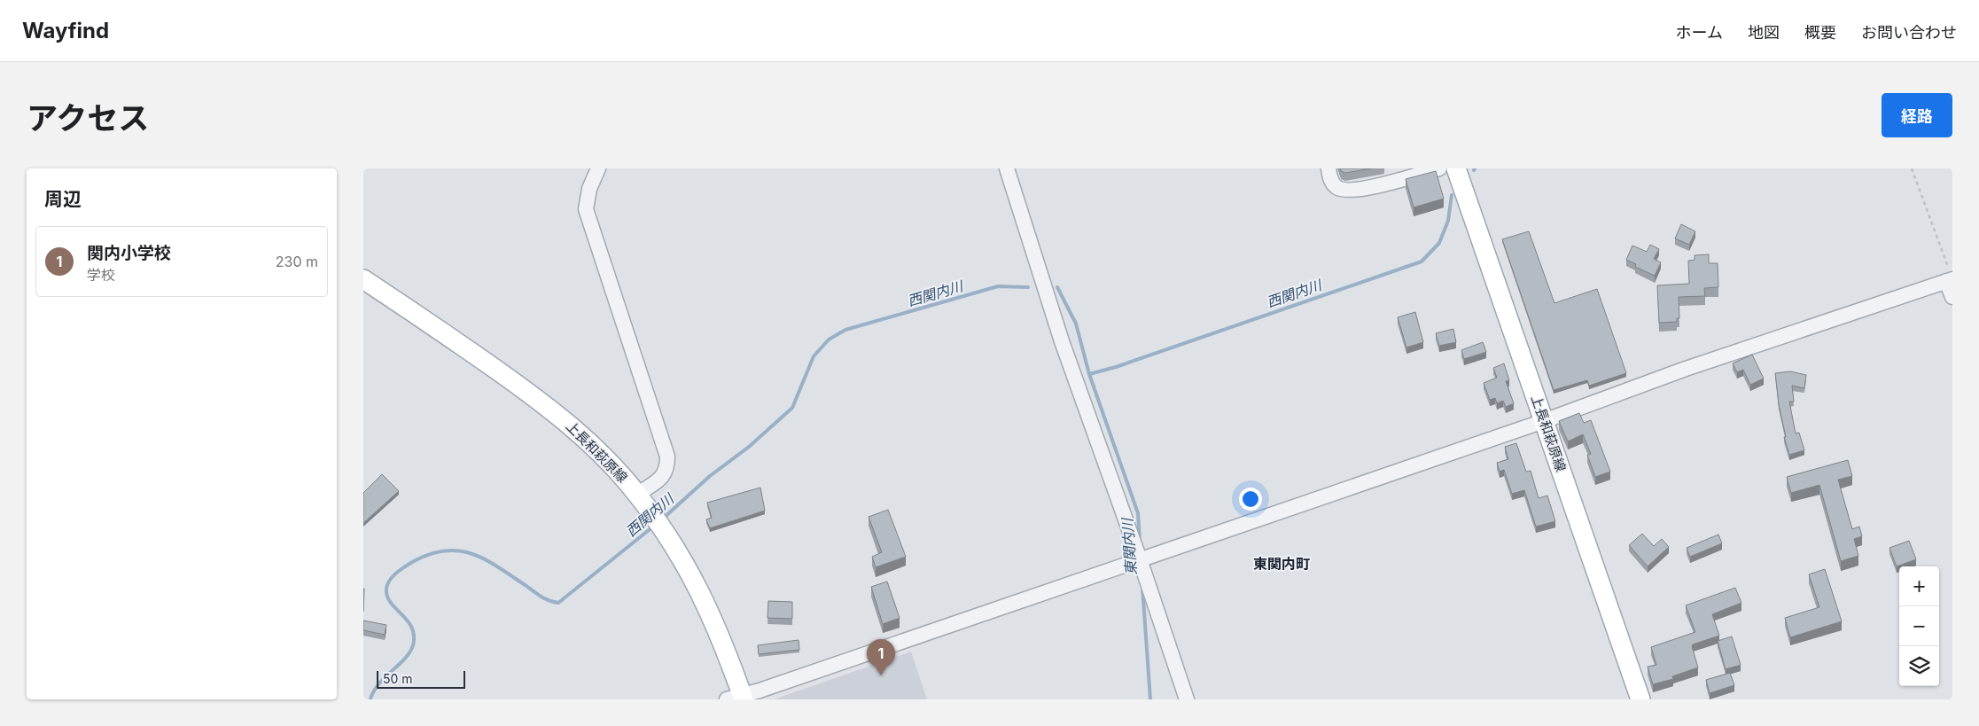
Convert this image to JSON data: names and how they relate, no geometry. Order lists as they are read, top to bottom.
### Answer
{
  "streets": {
    "main road": ["上長和萩原線"]
  },
  "districts": ["東関内町"],
  "water": ["西関内川", "東関内川"],
  "scale_bar": "50 m",
  "page": {
    "header": "Wayfind",
    "nav": [
      "ホーム",
      "地図",
      "概要",
      "お問い合わせ"
    ],
    "title": "アクセス",
    "buttons": "経路",
    "heading": "周辺",
    "list": [
      {
        "mark": "1",
        "name": "関内小学校",
        "note": "学校",
        "value": "230 m"
      }
    ],
    "map_buttons": ["+", "−"],
    "pins": "1",
    "scale": "50 m"
  }
}
